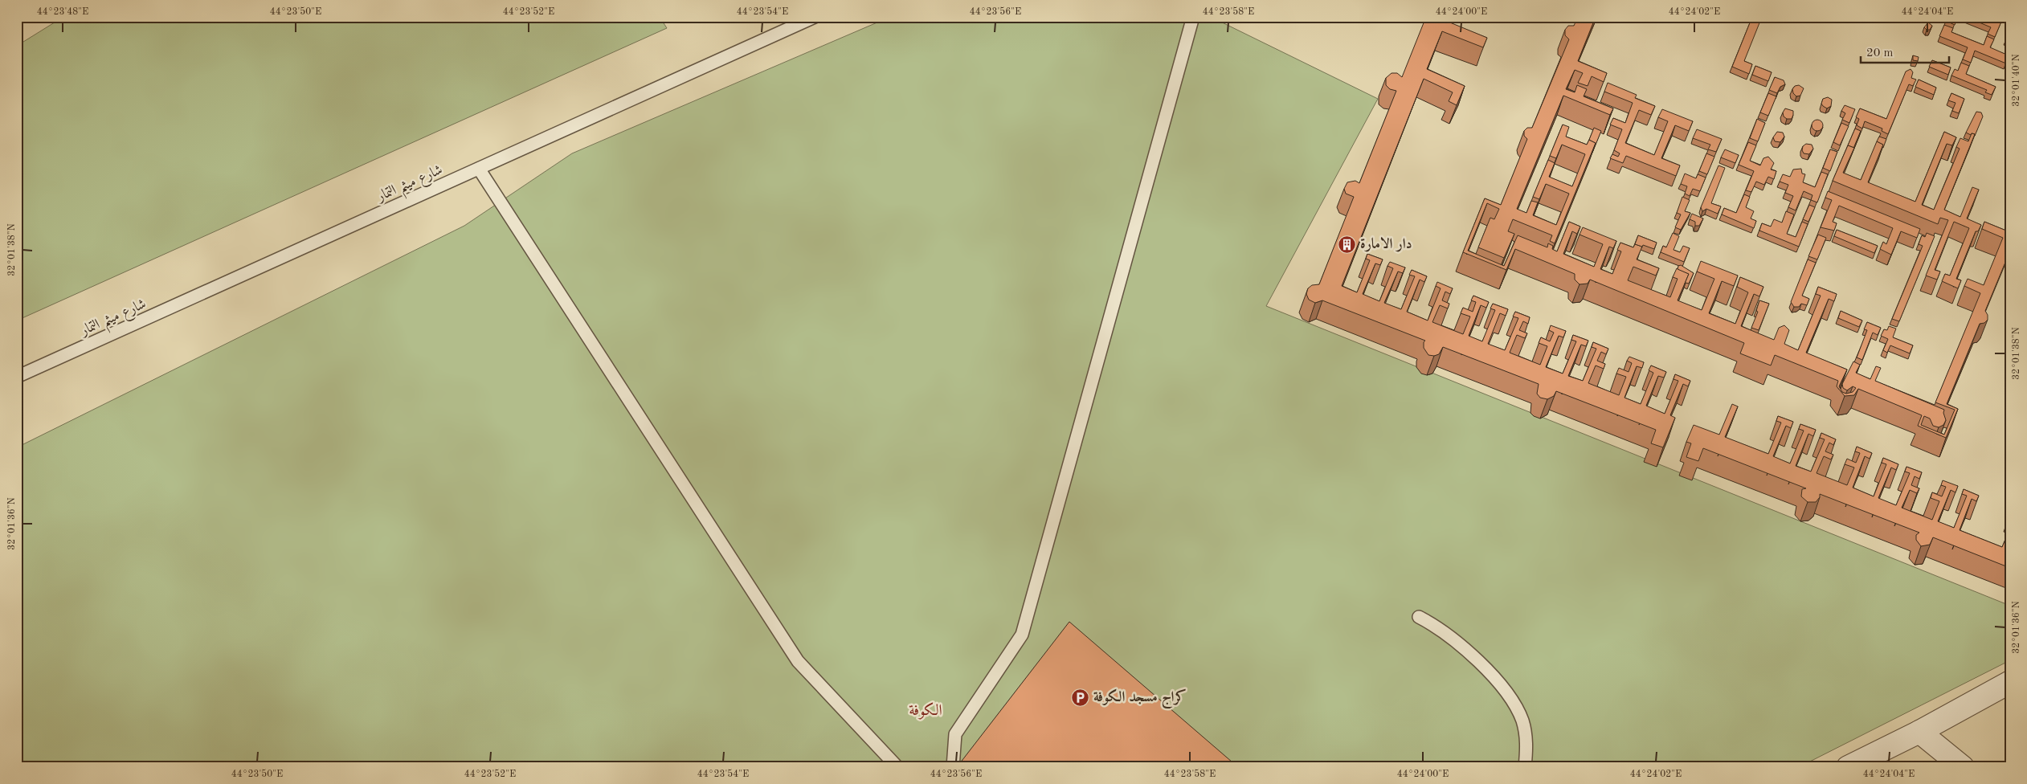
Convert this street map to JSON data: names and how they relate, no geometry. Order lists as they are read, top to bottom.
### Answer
{
  "streets": {
    "lane": ["شارع ميثم التمار"]
  },
  "districts": ["الكوفة"],
  "places": {
    "building": ["دار الامارة"],
    "parking": ["كراج مسجد الكوفة"]
  },
  "scale_bar": "20 m",
  "coordinates": [
    "44°23'48\"E",
    "44°23'50\"E",
    "44°23'52\"E",
    "44°23'54\"E",
    "44°23'56\"E",
    "44°23'58\"E",
    "44°24'00\"E",
    "44°24'02\"E",
    "44°24'04\"E",
    "32°01'40\"N",
    "32°01'38\"N",
    "32°01'36\"N"
  ]
}
